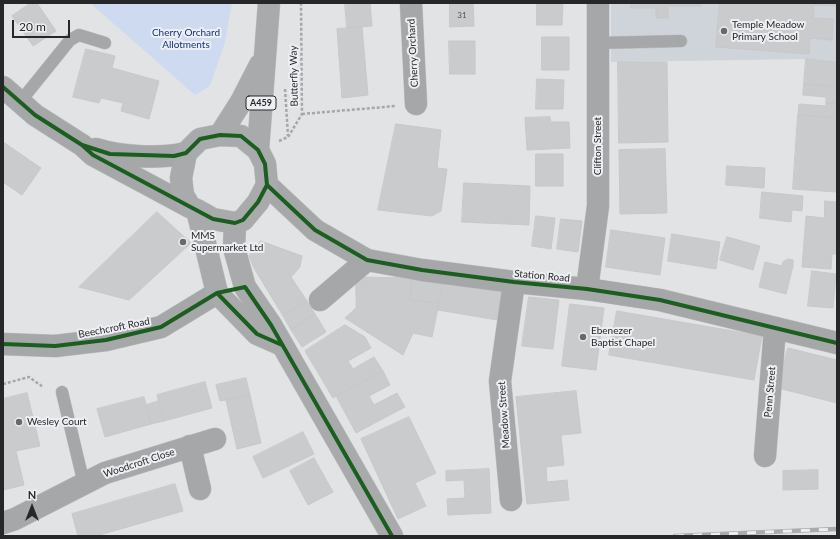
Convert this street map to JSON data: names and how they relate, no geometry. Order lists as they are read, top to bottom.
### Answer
{
  "streets": {
    "main road": ["A459"],
    "street": [
      "Cherry Orchard",
      "Clifton Street",
      "Station Road",
      "Beechcroft Road",
      "Penn Street",
      "Meadow Street",
      "Woodcroft Close"
    ],
    "path": ["Butterfly Way"]
  },
  "crossings": [
    ["Butterfly Way", "A459"],
    ["Butterfly Way", "Station Road"],
    ["A459", "Station Road"],
    ["Clifton Street", "Station Road"],
    ["Station Road", "Penn Street"],
    ["Station Road", "Meadow Street"]
  ],
  "parks": ["Cherry Orchard Allotments"],
  "places": [
    "Temple Meadow Primary School",
    "MMS Supermarket Ltd",
    "Ebenezer Baptist Chapel",
    "Wesley Court"
  ],
  "house_numbers": ["31"],
  "scale_bar": "20 m",
  "north": "top"
}
